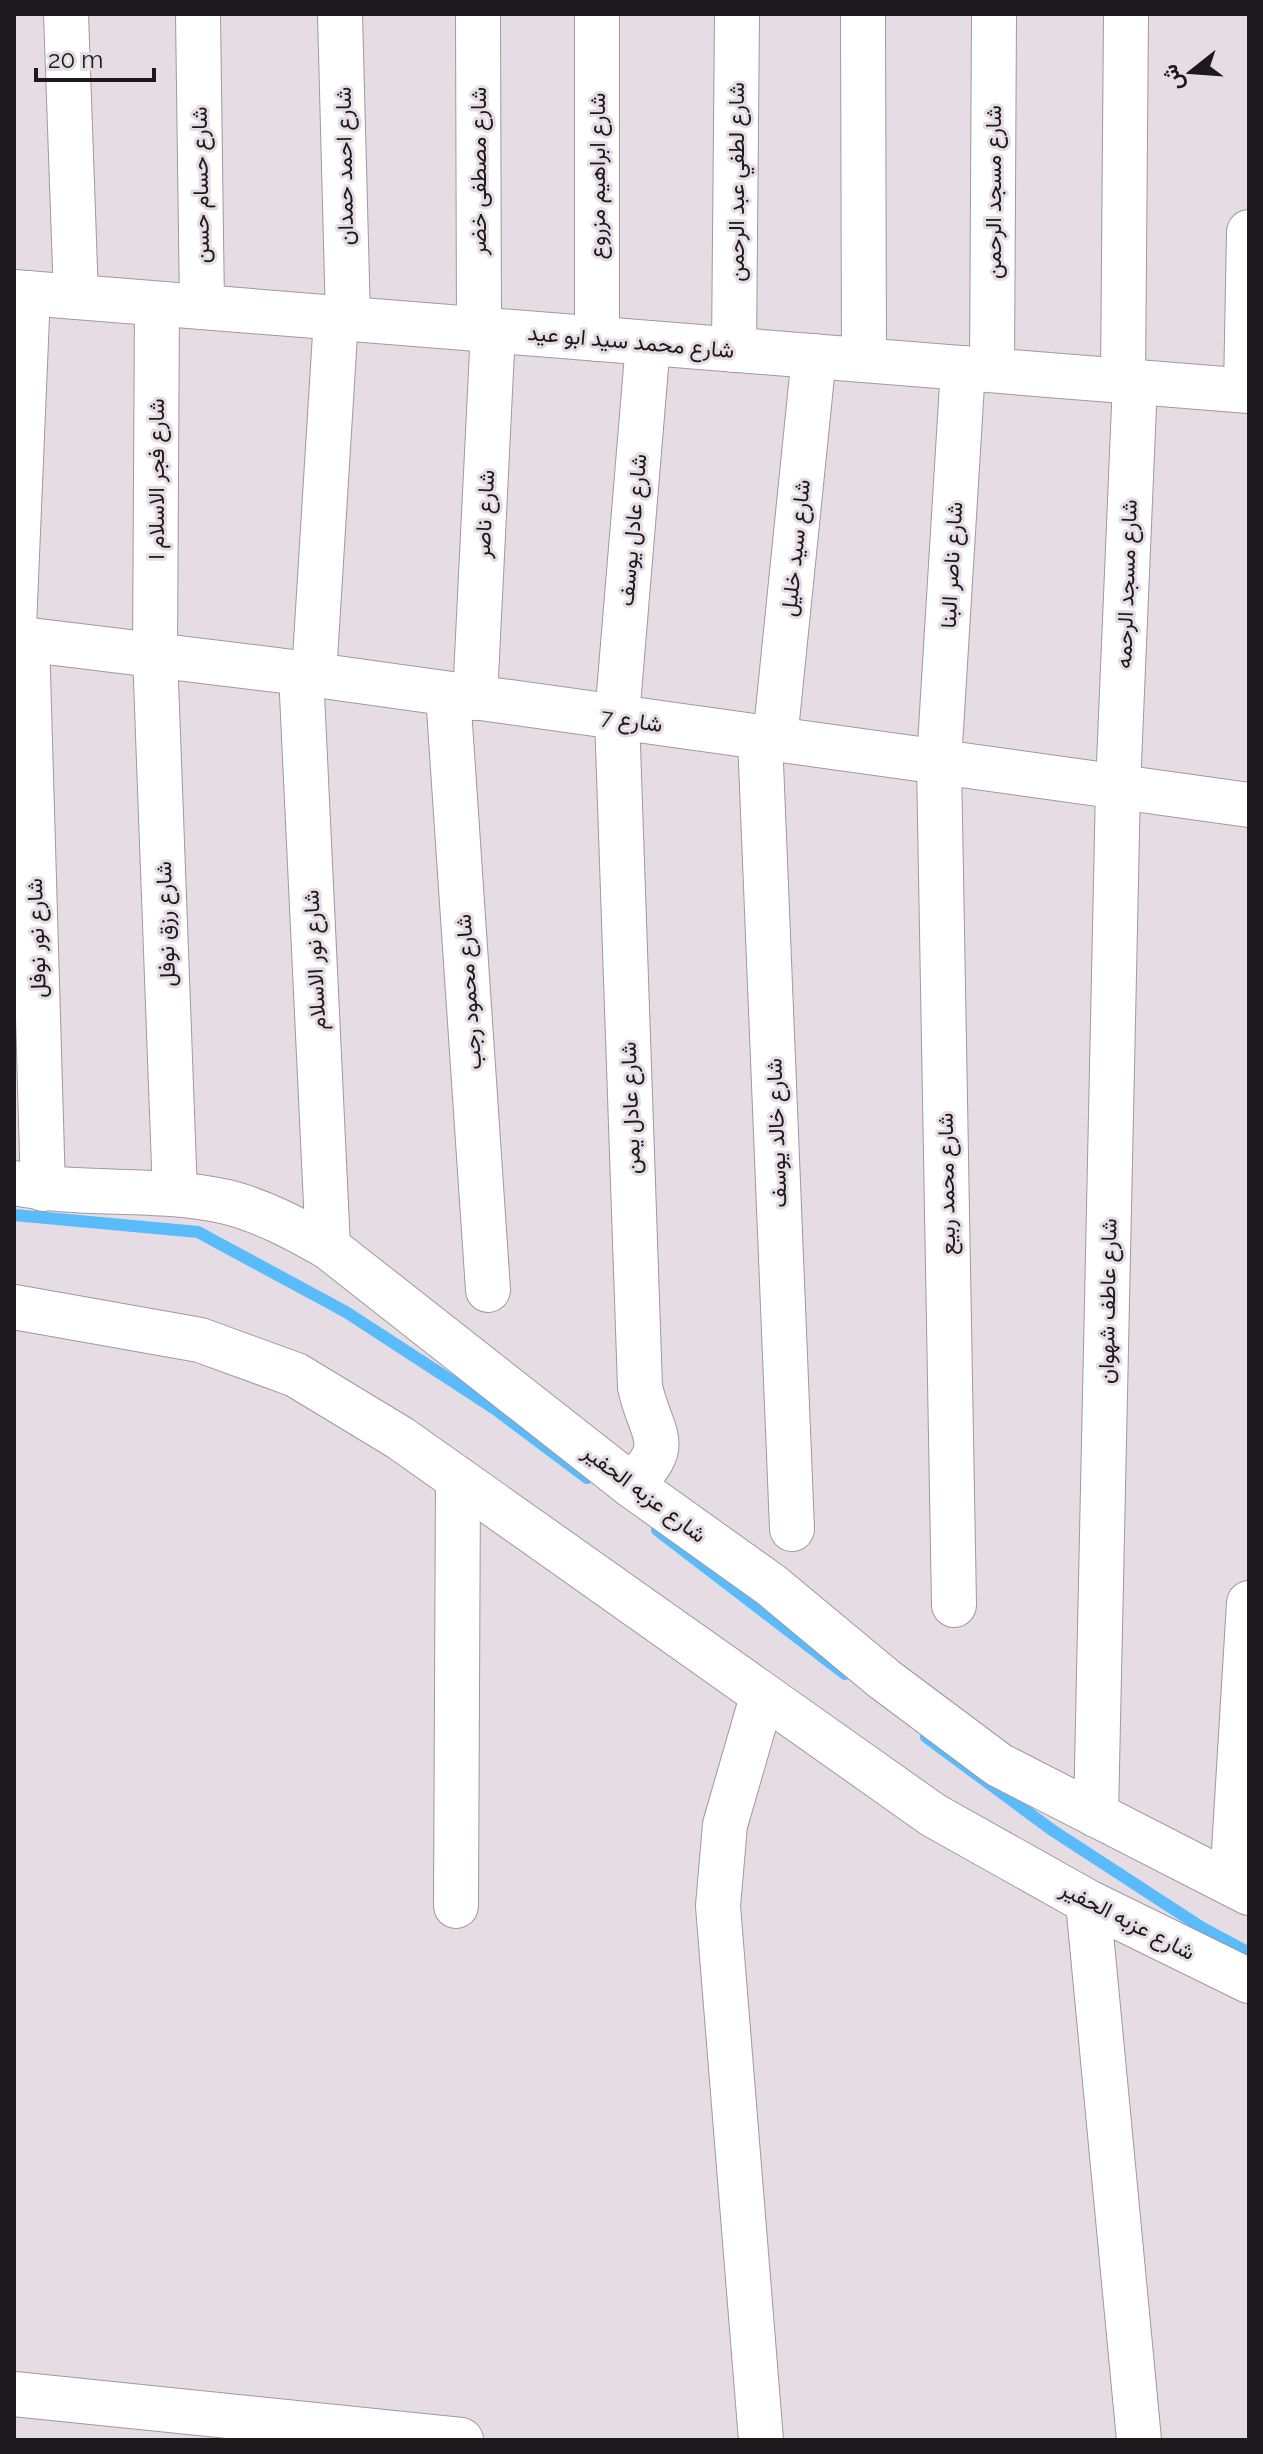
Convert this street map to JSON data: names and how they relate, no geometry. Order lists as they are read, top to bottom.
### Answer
{
  "streets": {
    "street": [
      "شارع احمد حمدان",
      "شارع مصطفى خضر",
      "شارع ابراهيم مزروع",
      "شارع لطفي عبد الرحمن",
      "شارع حسام حسن",
      "شارع مسجد الرحمن",
      "شارع محمد سيد ابو عيد",
      "شارع فجر الاسلام ا",
      "شارع ناصر",
      "شارع عادل يوسف",
      "شارع سيد خليل",
      "شارع ناصر البنا",
      "شارع مسجد الرحمه",
      "شارع 7",
      "شارع رزق نوفل",
      "شارع نور نوفل",
      "شارع نور الاسلام",
      "شارع محمود رجب",
      "شارع عادل يمن",
      "شارع خالد يوسف",
      "شارع محمد ربيع",
      "شارع عاطف شهوان",
      "شارع عزبه الحفير"
    ]
  },
  "crossings": [
    ["شارع احمد حمدان", "شارع محمد سيد ابو عيد"],
    ["شارع احمد حمدان", "شارع نور الاسلام"],
    ["شارع مصطفى خضر", "شارع محمد سيد ابو عيد"],
    ["شارع مصطفى خضر", "شارع ناصر"],
    ["شارع ابراهيم مزروع", "شارع محمد سيد ابو عيد"],
    ["شارع لطفي عبد الرحمن", "شارع محمد سيد ابو عيد"],
    ["شارع حسام حسن", "شارع محمد سيد ابو عيد"],
    ["شارع مسجد الرحمن", "شارع محمد سيد ابو عيد"],
    ["شارع مسجد الرحمن", "شارع ناصر البنا"],
    ["شارع محمد سيد ابو عيد", "شارع فجر الاسلام ا"],
    ["شارع محمد سيد ابو عيد", "شارع ناصر"],
    ["شارع محمد سيد ابو عيد", "شارع عادل يوسف"],
    ["شارع محمد سيد ابو عيد", "شارع سيد خليل"],
    ["شارع محمد سيد ابو عيد", "شارع ناصر البنا"],
    ["شارع محمد سيد ابو عيد", "شارع مسجد الرحمه"],
    ["شارع محمد سيد ابو عيد", "شارع نور نوفل"],
    ["شارع محمد سيد ابو عيد", "شارع نور الاسلام"],
    ["شارع فجر الاسلام ا", "شارع 7"],
    ["شارع فجر الاسلام ا", "شارع رزق نوفل"],
    ["شارع ناصر", "شارع 7"],
    ["شارع ناصر", "شارع محمود رجب"],
    ["شارع عادل يوسف", "شارع 7"],
    ["شارع عادل يوسف", "شارع عادل يمن"],
    ["شارع سيد خليل", "شارع 7"],
    ["شارع سيد خليل", "شارع خالد يوسف"],
    ["شارع ناصر البنا", "شارع 7"],
    ["شارع ناصر البنا", "شارع محمد ربيع"],
    ["شارع مسجد الرحمه", "شارع 7"],
    ["شارع مسجد الرحمه", "شارع عاطف شهوان"],
    ["شارع 7", "شارع رزق نوفل"],
    ["شارع 7", "شارع نور نوفل"],
    ["شارع 7", "شارع نور الاسلام"],
    ["شارع 7", "شارع محمود رجب"],
    ["شارع 7", "شارع عادل يمن"],
    ["شارع 7", "شارع خالد يوسف"],
    ["شارع 7", "شارع محمد ربيع"],
    ["شارع 7", "شارع عاطف شهوان"],
    ["شارع رزق نوفل", "شارع عزبه الحفير"],
    ["شارع نور نوفل", "شارع عزبه الحفير"],
    ["شارع نور الاسلام", "شارع عزبه الحفير"],
    ["شارع عادل يمن", "شارع عزبه الحفير"],
    ["شارع عاطف شهوان", "شارع عزبه الحفير"]
  ],
  "scale_bar": "20 m",
  "north": "left"
}
